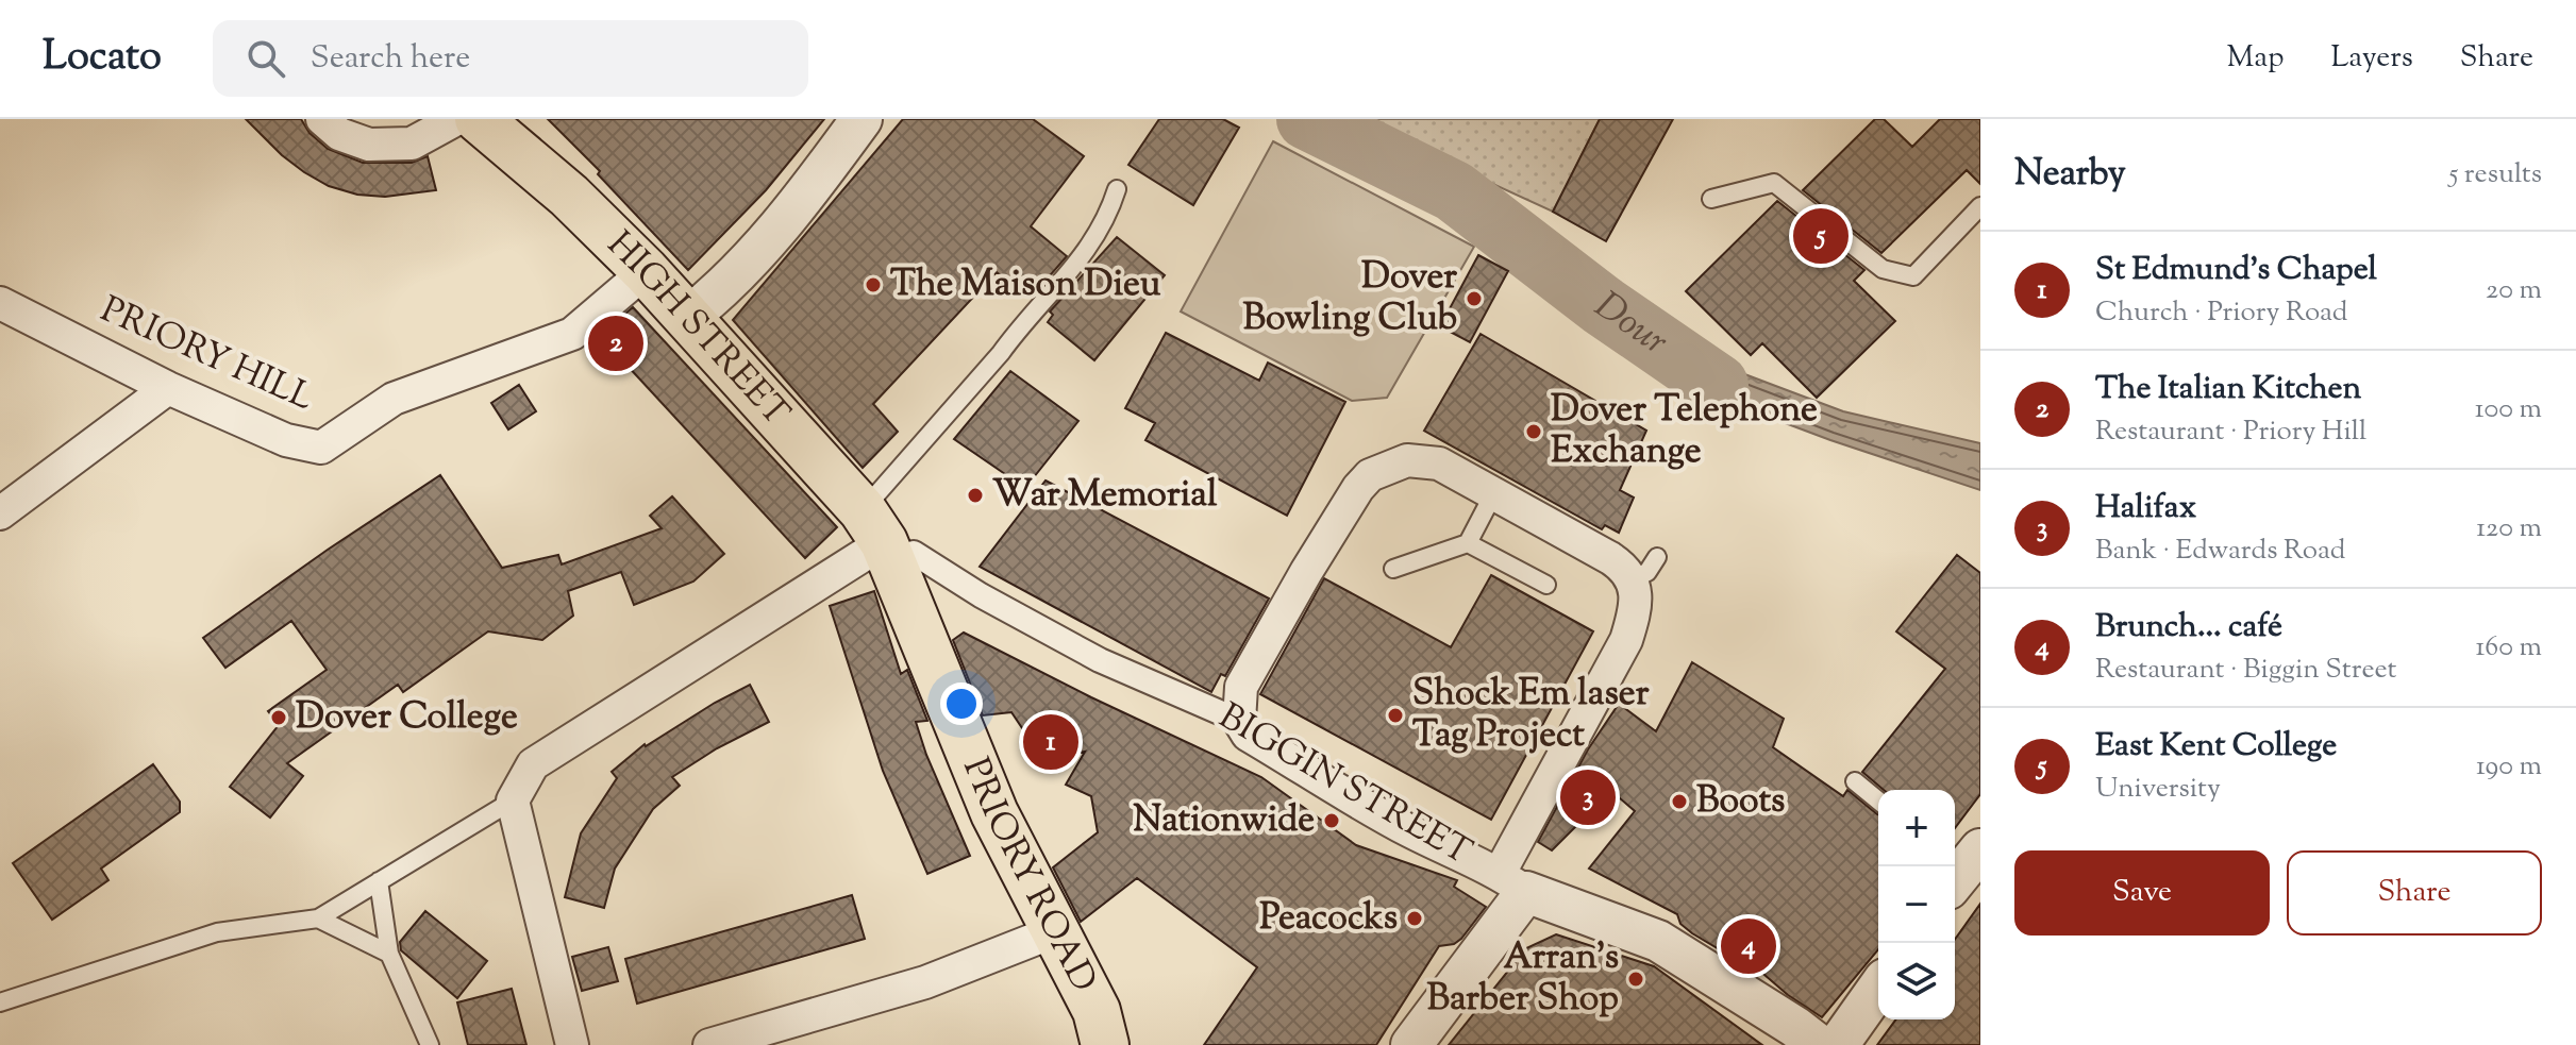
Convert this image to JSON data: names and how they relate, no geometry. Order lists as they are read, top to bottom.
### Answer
{
  "streets": {
    "main road": ["HIGH STREET", "PRIORY ROAD"],
    "street": ["PRIORY HILL", "BIGGIN STREET"]
  },
  "crossings": [
    ["HIGH STREET", "PRIORY HILL"],
    ["HIGH STREET", "BIGGIN STREET"],
    ["HIGH STREET", "PRIORY ROAD"],
    ["BIGGIN STREET", "PRIORY ROAD"]
  ],
  "water": ["Dour"],
  "places": [
    "The Maison Dieu",
    "Dover Bowling Club",
    "Dover Telephone Exchange",
    "War Memorial",
    "Shock Em laser Tag Project",
    "Dover College",
    "Boots",
    "Nationwide",
    "Peacocks",
    "Arran's Barber Shop"
  ],
  "page": {
    "header": "Locato",
    "search": "Search here",
    "nav": ["Map", "Layers", "Share"],
    "heading": ["Nearby", "5 results"],
    "pins": [
      "5",
      "2",
      "1",
      "3",
      "4"
    ],
    "list": [
      {
        "mark": "1",
        "name": "St Edmund's Chapel",
        "note": "Church · Priory Road",
        "value": "20 m"
      },
      {
        "mark": "2",
        "name": "The Italian Kitchen",
        "note": "Restaurant · Priory Hill",
        "value": "100 m"
      },
      {
        "mark": "3",
        "name": "Halifax",
        "note": "Bank · Edwards Road",
        "value": "120 m"
      },
      {
        "mark": "4",
        "name": "Brunch... café",
        "note": "Restaurant · Biggin Street",
        "value": "160 m"
      },
      {
        "mark": "5",
        "name": "East Kent College",
        "note": "University",
        "value": "190 m"
      }
    ],
    "map_buttons": ["+", "−"],
    "buttons": ["Save", "Share"]
  }
}
